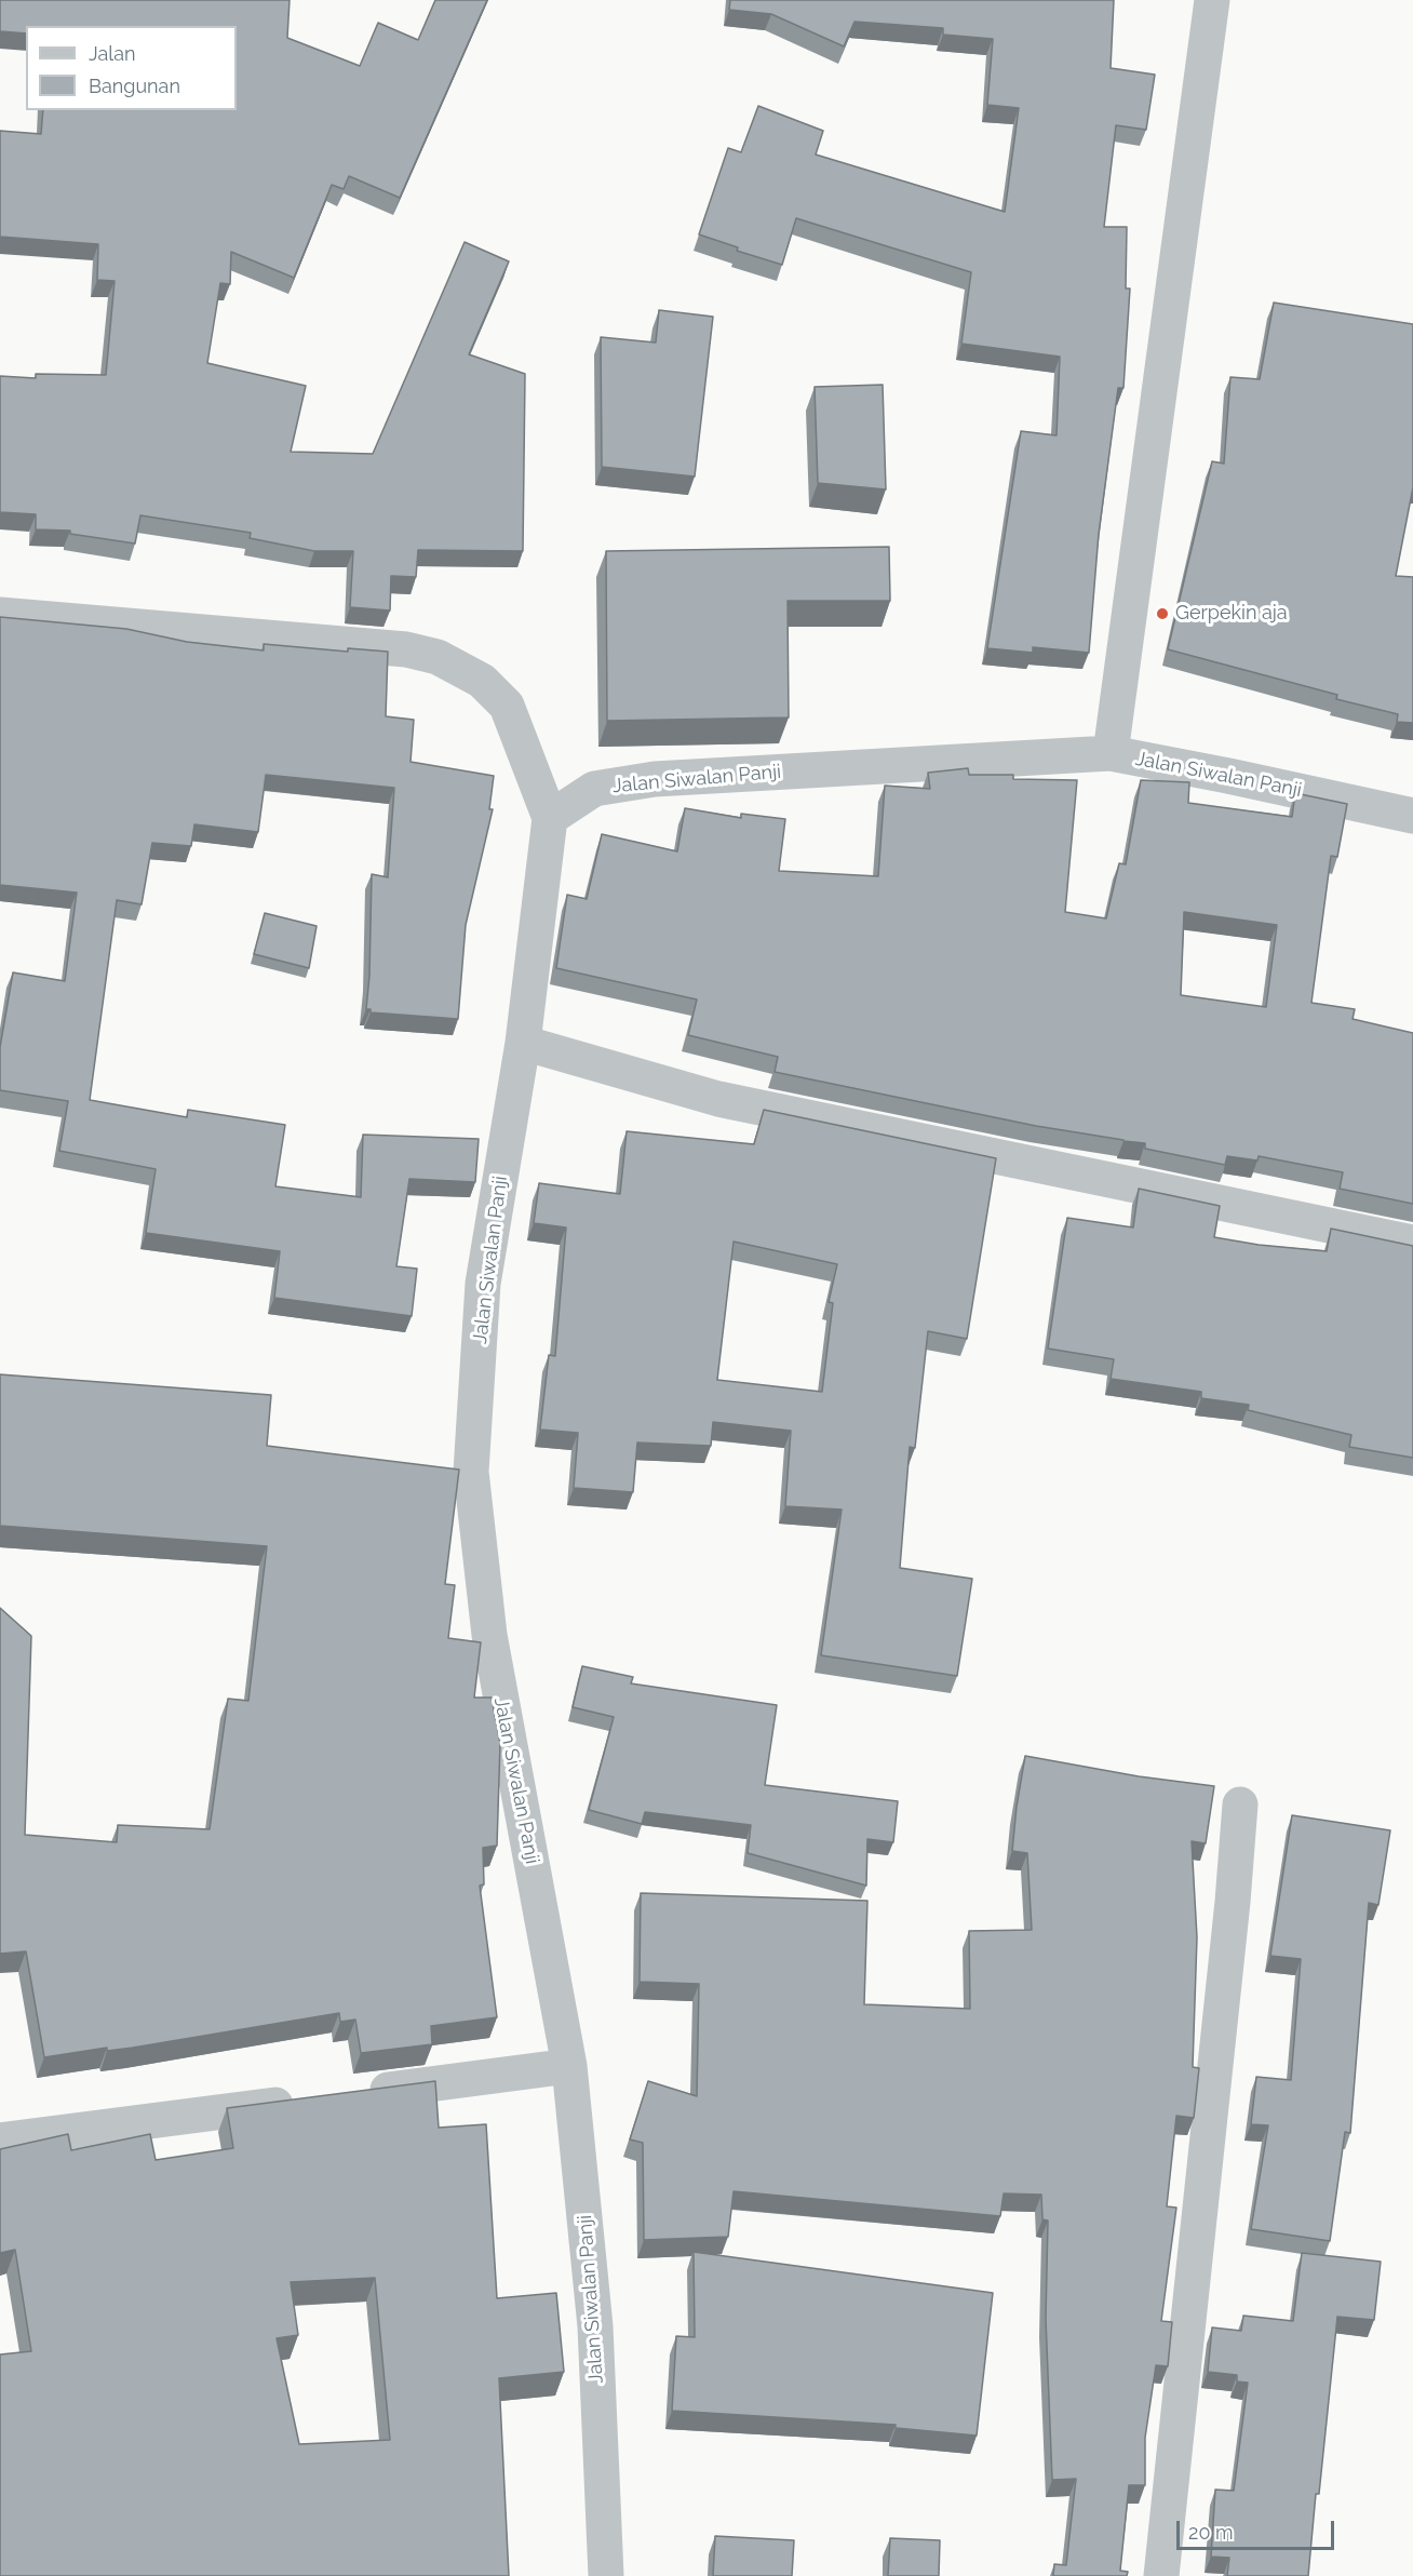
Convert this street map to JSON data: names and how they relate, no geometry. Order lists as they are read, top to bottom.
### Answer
{
  "streets": {
    "street": ["Jalan Siwalan Panji"]
  },
  "places": ["Gerpekin aja"],
  "legend": ["Jalan", "Bangunan"],
  "scale_bar": "20 m"
}
